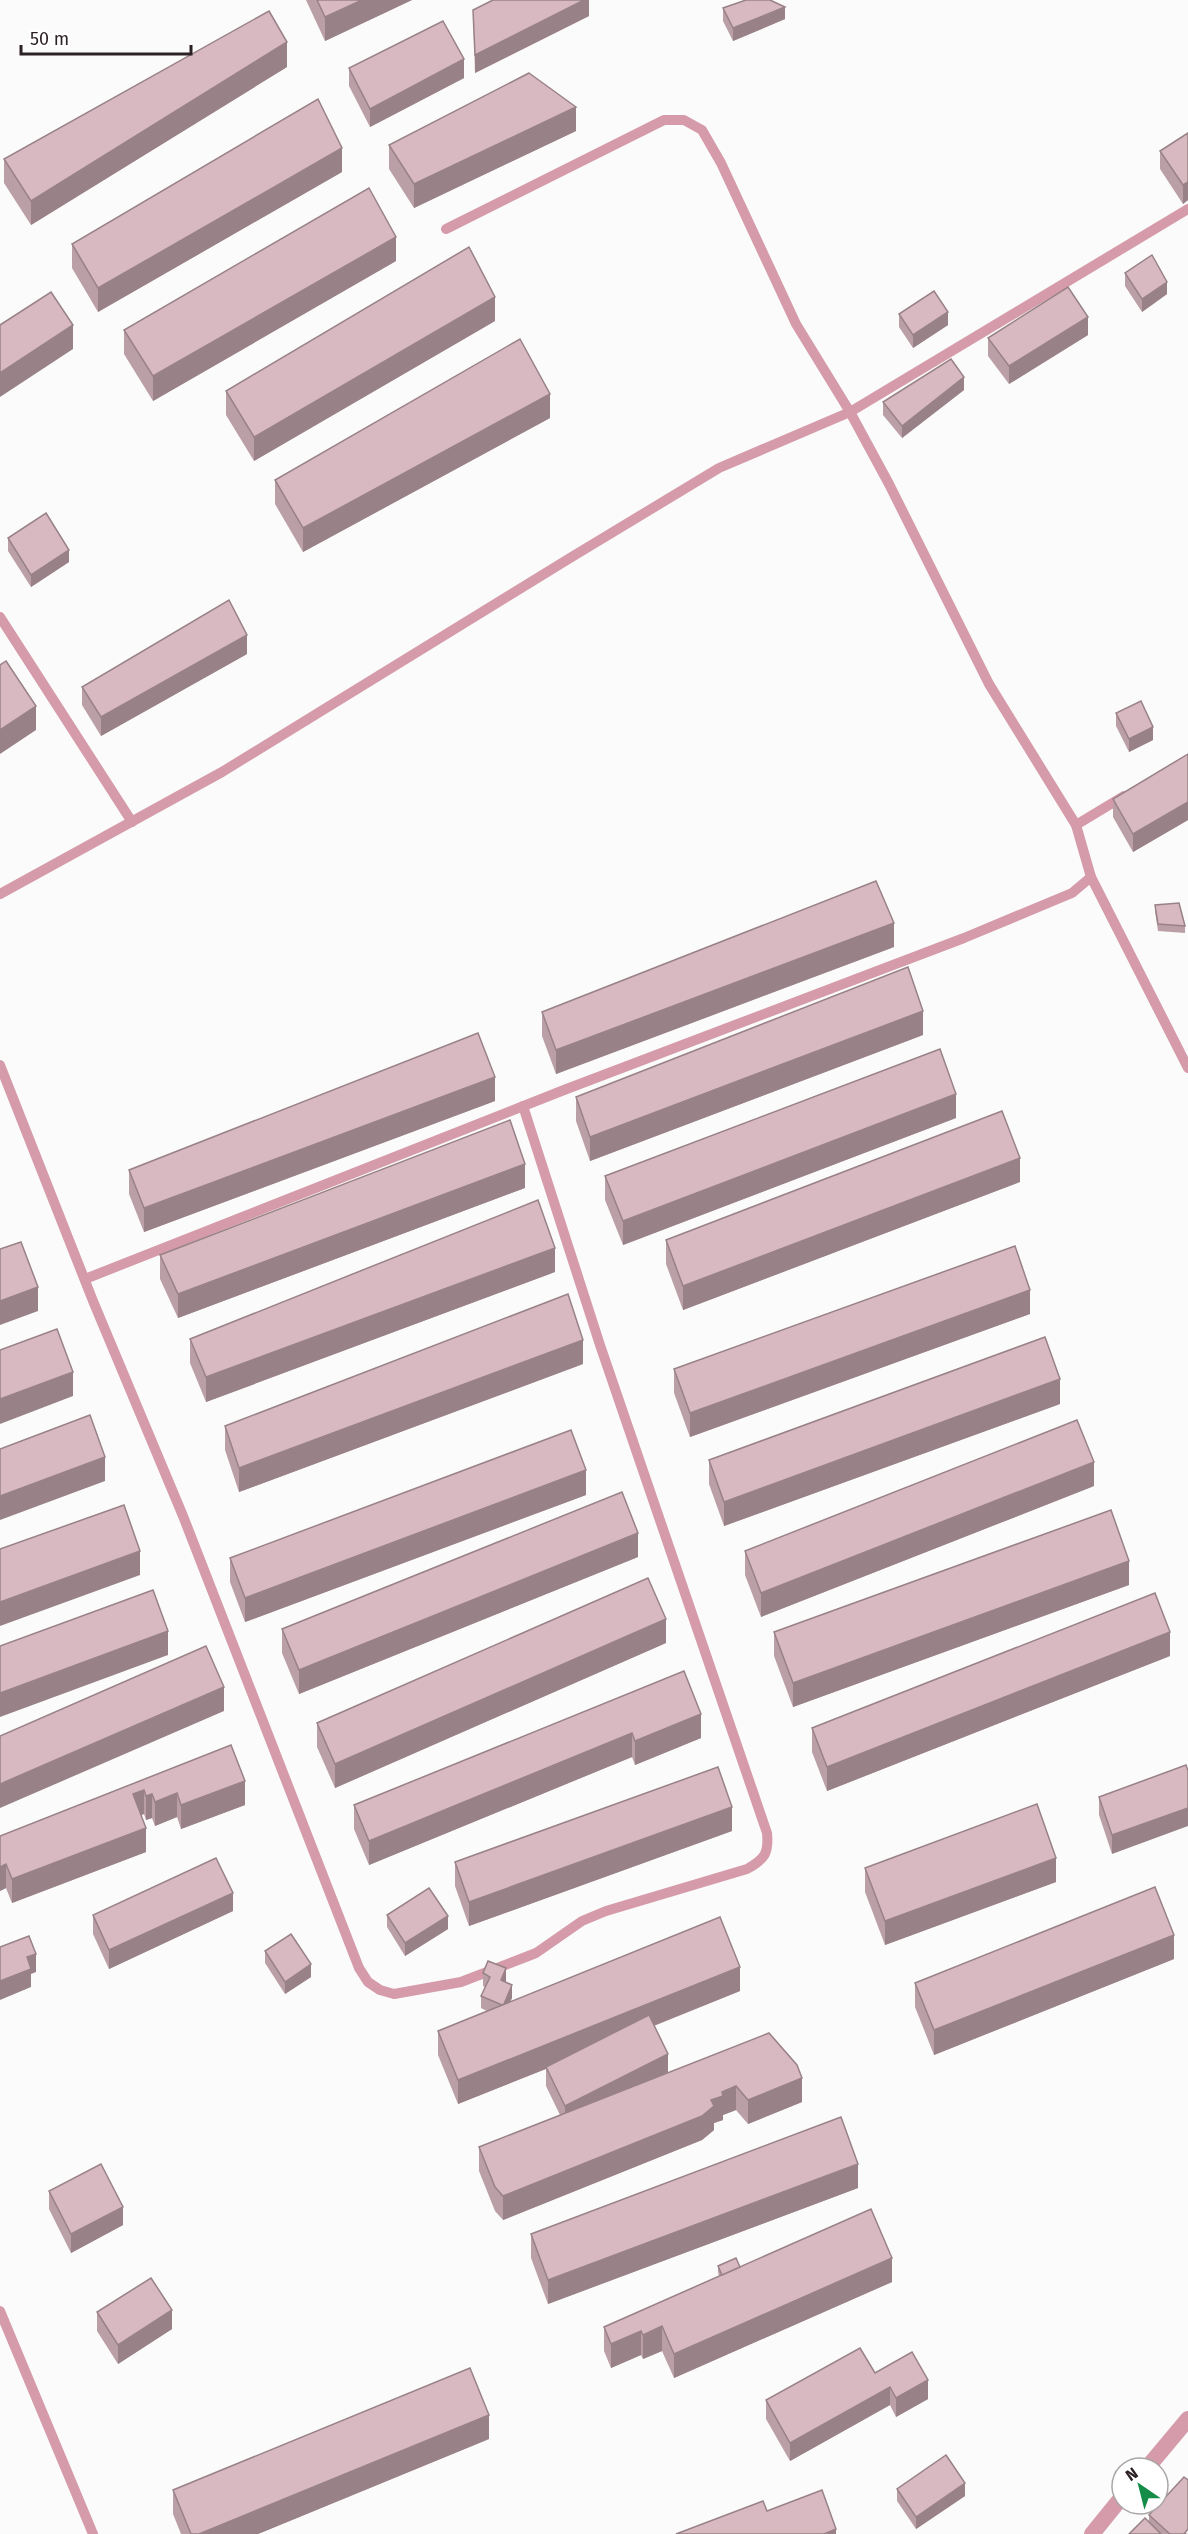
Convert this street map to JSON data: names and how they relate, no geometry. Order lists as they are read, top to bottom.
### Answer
{
  "scale_bar": "50 m",
  "north": "top left"
}
